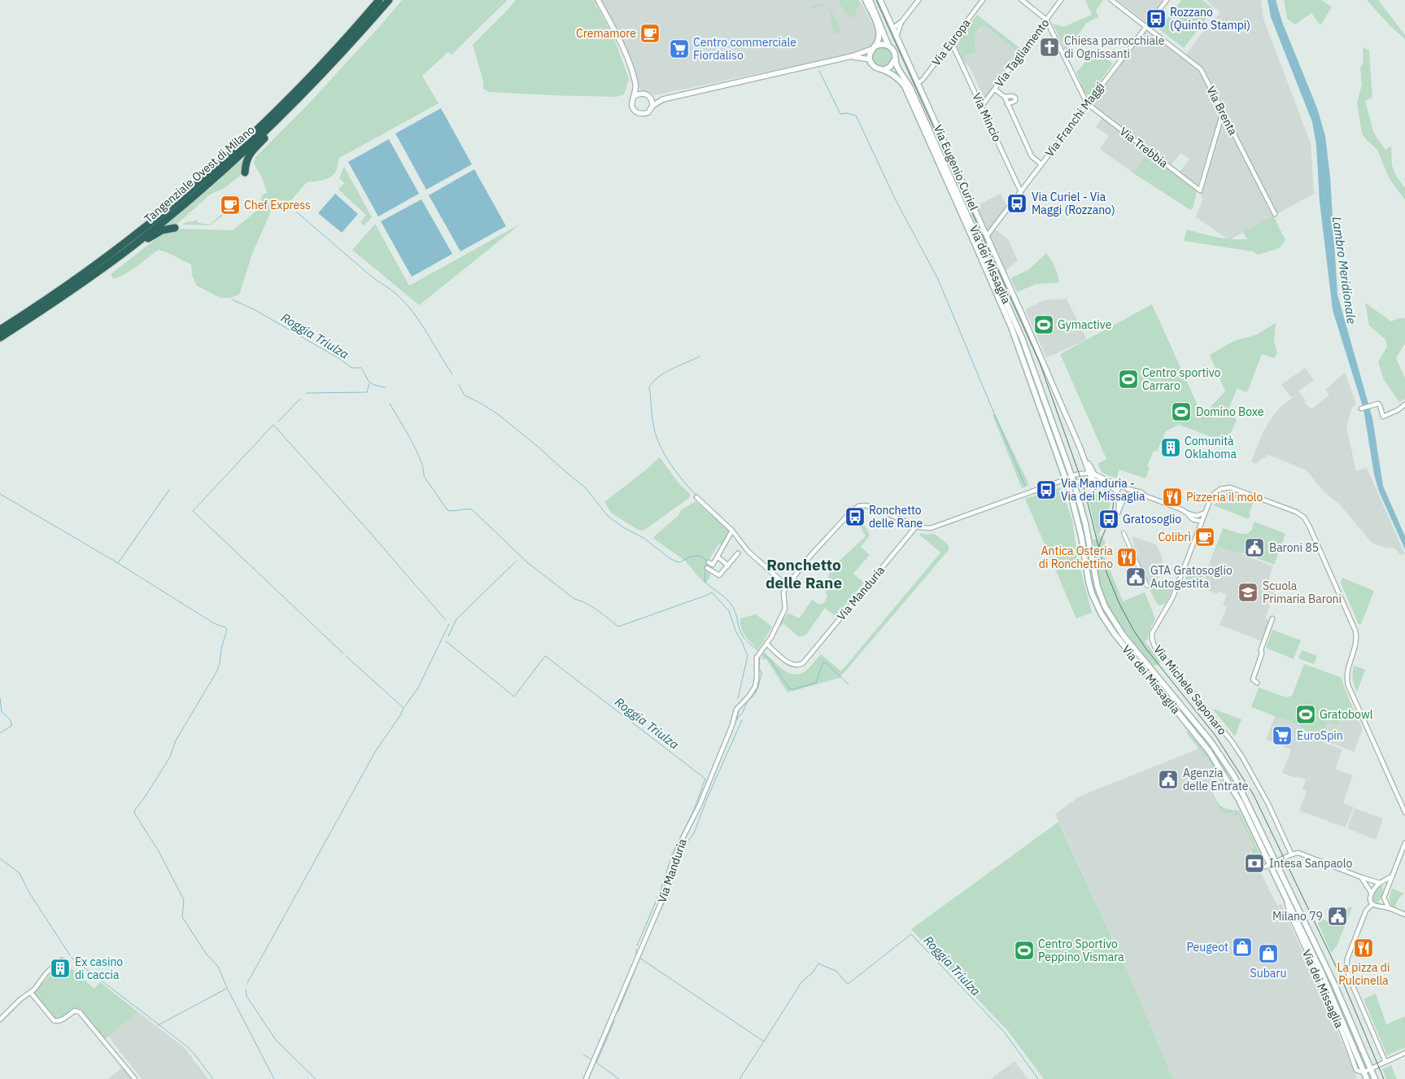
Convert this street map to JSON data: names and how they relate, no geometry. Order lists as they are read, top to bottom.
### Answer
{
  "streets": {
    "highway": ["Tangenziale Ovest di Milano"],
    "main road": ["Via dei Missaglia"],
    "street": [
      "Via Europa",
      "Via Tagliamento",
      "Via Brenta",
      "Via Mincio",
      "Via Franchi Maggi",
      "Via Trebbia",
      "Via Eugenio Curiel",
      "Via Manduria",
      "Via Michele Saponaro"
    ]
  },
  "crossings": [
    ["Via Europa", "Via Mincio"],
    ["Via Europa", "Via Eugenio Curiel"],
    ["Via Tagliamento", "Via Mincio"],
    ["Via Brenta", "Via Franchi Maggi"],
    ["Via Brenta", "Via Trebbia"],
    ["Via Mincio", "Via Franchi Maggi"],
    ["Via Franchi Maggi", "Via Trebbia"],
    ["Via Franchi Maggi", "Via Eugenio Curiel"]
  ],
  "districts": ["Ronchetto delle Rane"],
  "water": ["Lambro Meridionale", "Roggia Triulza"],
  "places": {
    "bus stop": [
      "Rozzano (Quinto Stampi)",
      "Via Curiel - Via Maggi (Rozzano)",
      "Via Manduria - Via dei Missaglia",
      "Ronchetto delle Rane",
      "Gratosoglio"
    ],
    "cafe": ["Cremamore", "Chef Express", "Colibrì"],
    "church": ["Chiesa parrocchiale di Ognissanti"],
    "supermarket": ["Centro commerciale Fiordaliso", "EuroSpin"],
    "sports": [
      "Gymactive",
      "Centro sportivo Carraro",
      "Domino Boxe",
      "Gratobowl",
      "Centro Sportivo Peppino Vismara"
    ],
    "building": ["Comunità Oklahoma", "Ex casino di caccia"],
    "restaurant": ["Pizzeria il molo", "Antica Osteria di Ronchettino", "La pizza di Pulcinella"],
    "public building": [
      "Baroni 85",
      "GTA Gratosoglio Autogestita",
      "Agenzia delle Entrate",
      "Milano 79"
    ],
    "school or university": ["Scuola Primaria Baroni"],
    "bank": ["Intesa Sanpaolo"],
    "shop": ["Peugeot", "Subaru"]
  }
}
